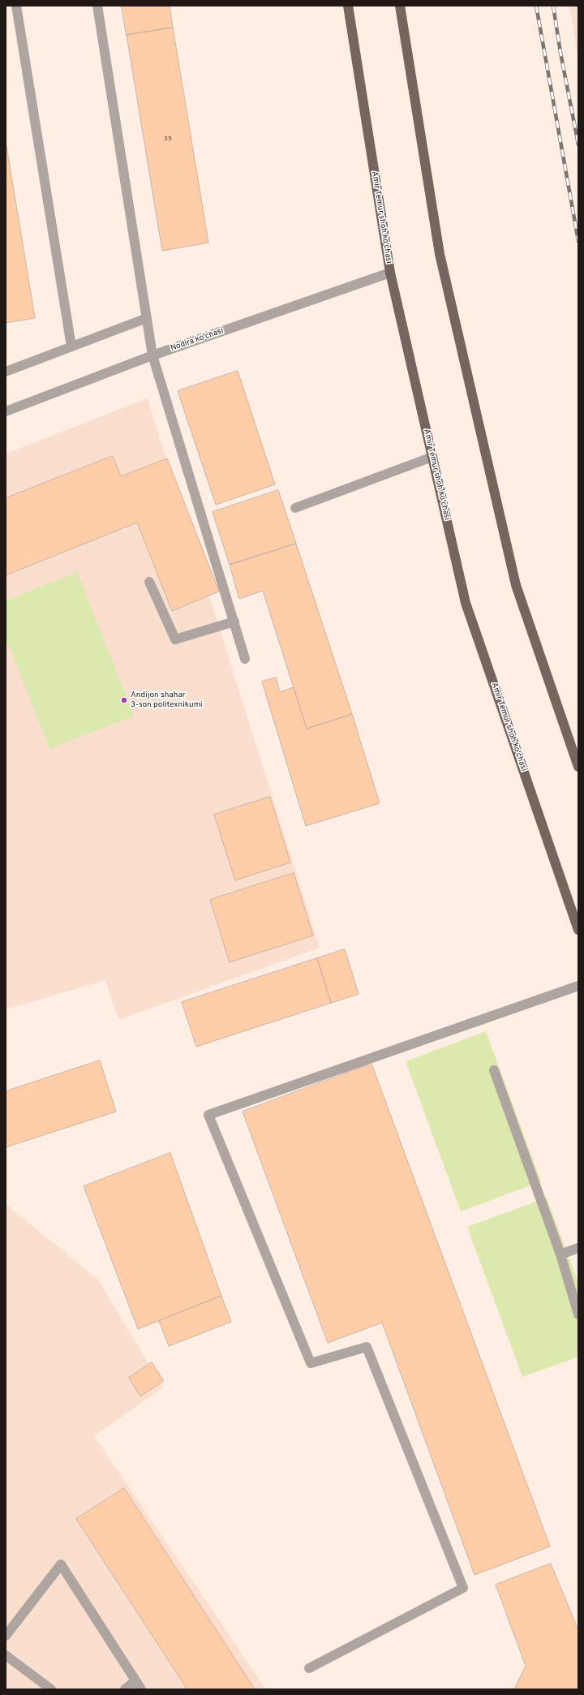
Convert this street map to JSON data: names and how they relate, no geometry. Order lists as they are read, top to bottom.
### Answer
{
  "streets": {
    "main road": ["Amir Temur shoh ko'chasi"],
    "street": ["Nodira ko'chasi"]
  },
  "crossings": [
    ["Amir Temur shoh ko'chasi", "Nodira ko'chasi"]
  ],
  "places": ["Andijon shahar 3-son politexnikumi"],
  "house_numbers": ["35"]
}
